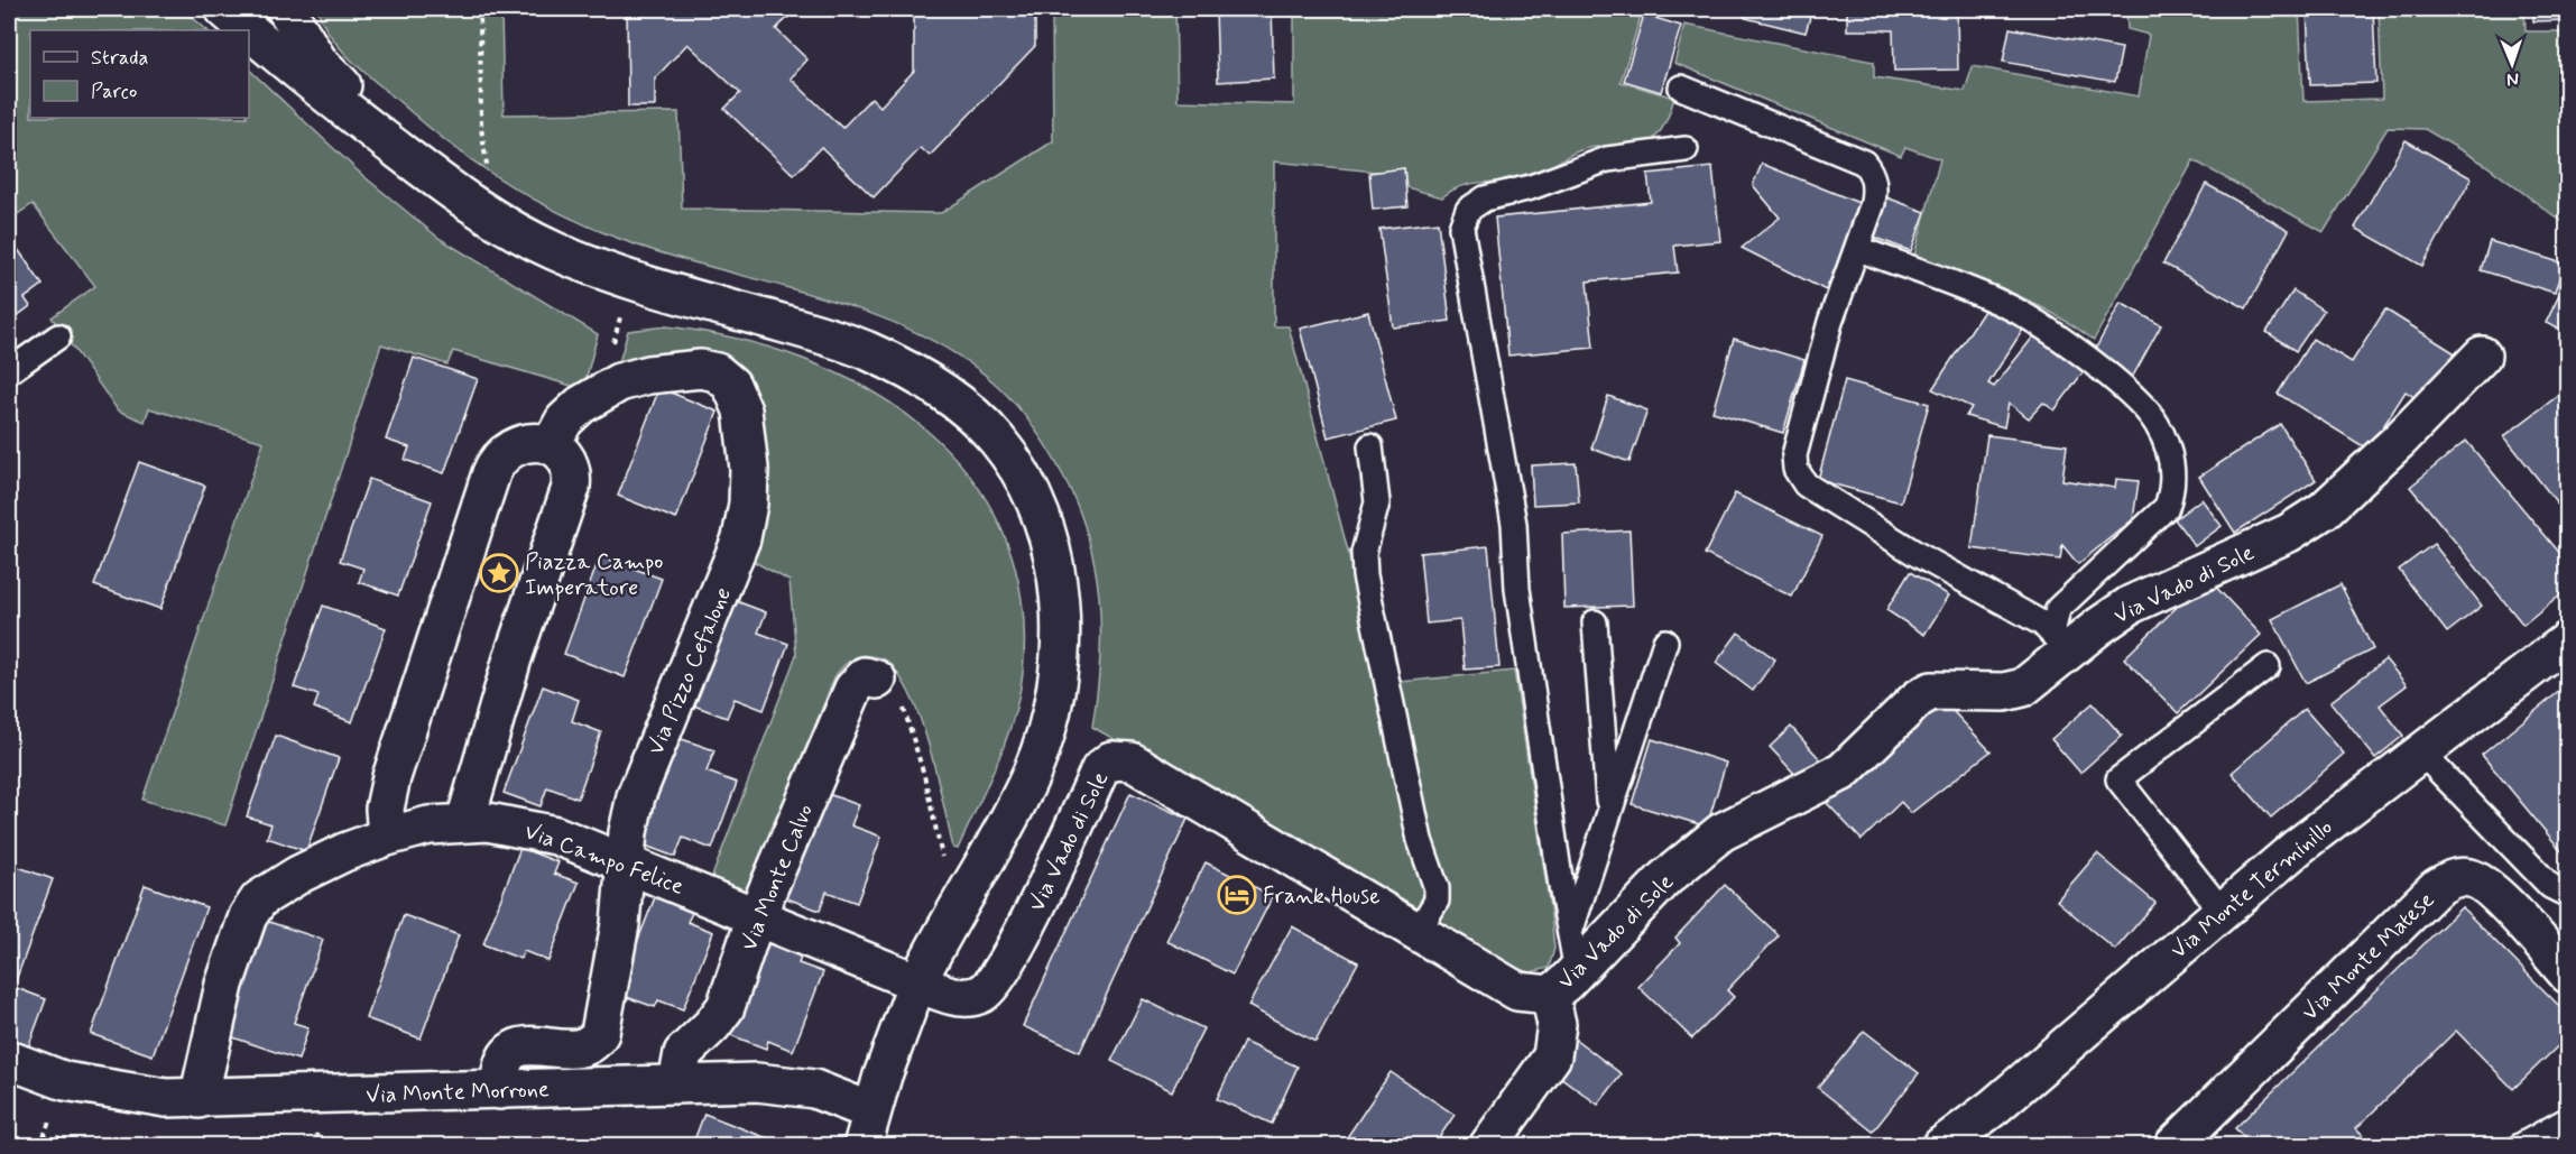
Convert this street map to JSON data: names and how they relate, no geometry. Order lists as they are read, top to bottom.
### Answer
{
  "streets": {
    "street": [
      "Via Vado di Sole",
      "Via Pizzo Cefalone",
      "Via Campo Felice",
      "Via Monte Calvo",
      "Via Monte Terminillo",
      "Via Monte Matese",
      "Via Monte Morrone"
    ]
  },
  "crossings": [
    ["Via Vado di Sole", "Via Campo Felice"],
    ["Via Pizzo Cefalone", "Via Campo Felice"],
    ["Via Pizzo Cefalone", "Via Monte Morrone"],
    ["Via Campo Felice", "Via Monte Calvo"],
    ["Via Campo Felice", "Via Monte Morrone"],
    ["Via Monte Calvo", "Via Monte Morrone"]
  ],
  "places": {
    "place": ["Piazza Campo Imperatore"],
    "hotel": ["Frank House"]
  },
  "legend": ["Strada", "Parco"],
  "north": "bottom"
}
